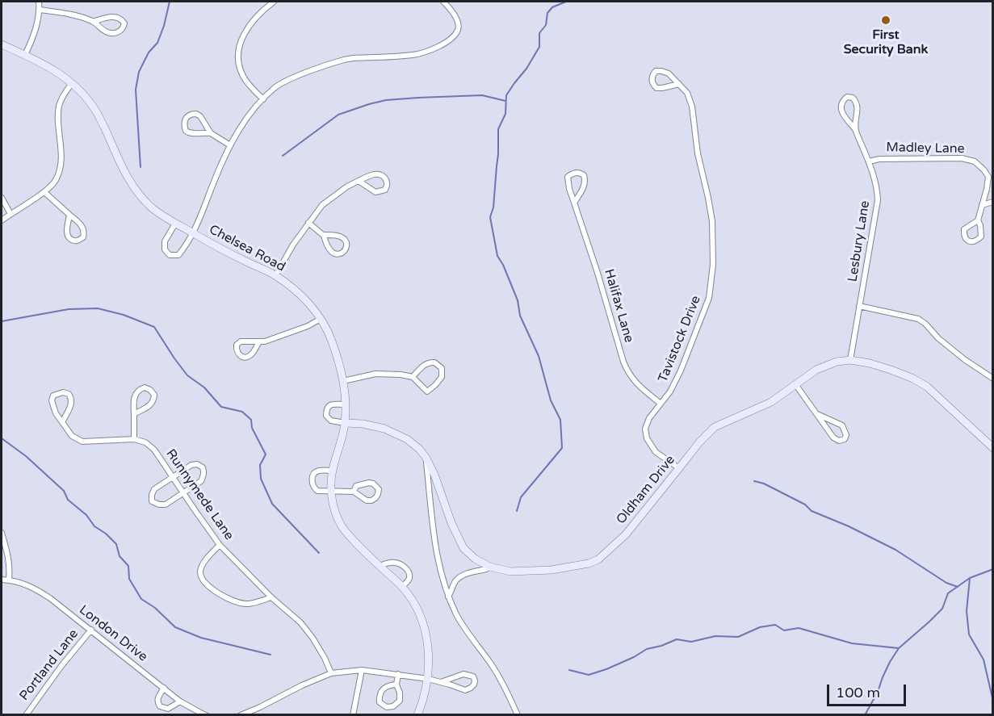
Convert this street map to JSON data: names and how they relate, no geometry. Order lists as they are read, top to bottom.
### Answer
{
  "streets": {
    "street": [
      "Madley Lane",
      "Lesbury Lane",
      "Chelsea Road",
      "Halifax Lane",
      "Tavistock Drive",
      "Oldham Drive",
      "Runnymede Lane",
      "London Drive",
      "Portland Lane"
    ]
  },
  "crossings": [
    ["Madley Lane", "Lesbury Lane"],
    ["Lesbury Lane", "Oldham Drive"],
    ["Chelsea Road", "Oldham Drive"],
    ["Halifax Lane", "Tavistock Drive"],
    ["Tavistock Drive", "Oldham Drive"],
    ["London Drive", "Portland Lane"]
  ],
  "places": ["First Security Bank"],
  "scale_bar": "100 m"
}
